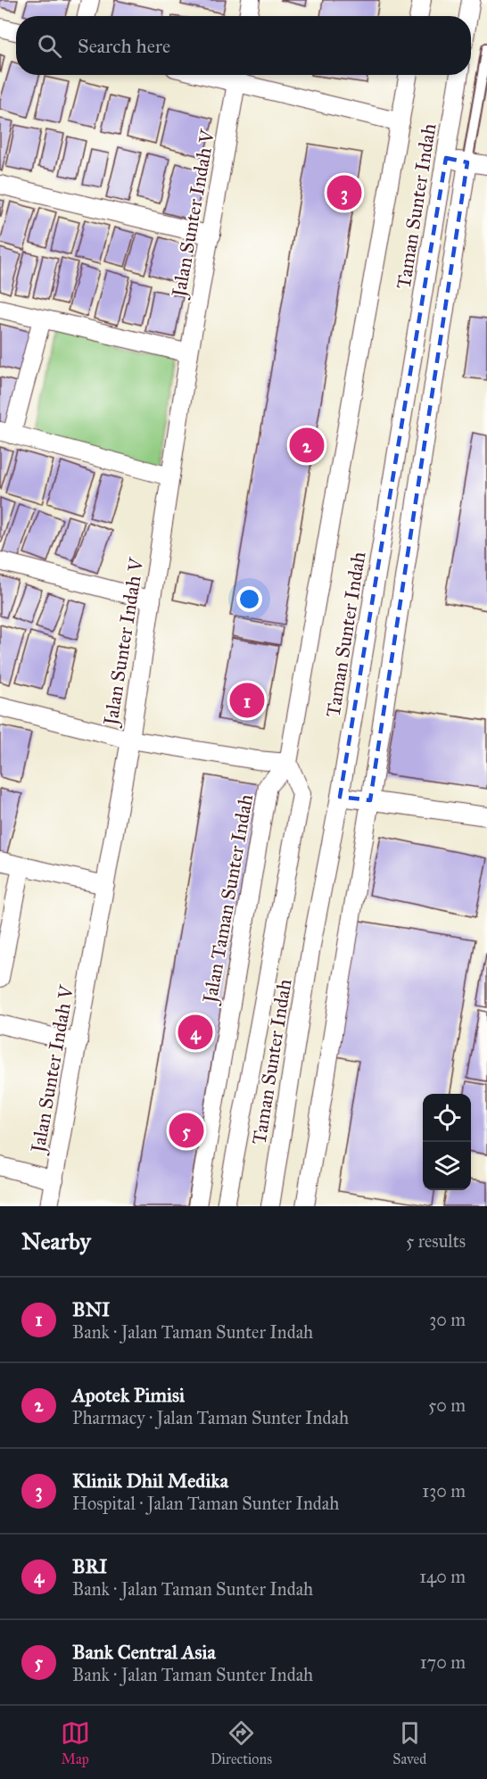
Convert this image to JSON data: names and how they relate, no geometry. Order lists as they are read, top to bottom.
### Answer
{
  "streets": {
    "street": ["Taman Sunter Indah", "Jalan Sunter Indah V", "Jalan Taman Sunter Indah"]
  },
  "page": {
    "search": "Search here",
    "pins": [
      "3",
      "2",
      "1",
      "4",
      "5"
    ],
    "heading": ["Nearby", "5 results"],
    "list": [
      {
        "mark": "1",
        "name": "BNI",
        "note": "Bank · Jalan Taman Sunter Indah",
        "value": "30 m"
      },
      {
        "mark": "2",
        "name": "Apotek Pimisi",
        "note": "Pharmacy · Jalan Taman Sunter Indah",
        "value": "50 m"
      },
      {
        "mark": "3",
        "name": "Klinik Dhil Medika",
        "note": "Hospital · Jalan Taman Sunter Indah",
        "value": "130 m"
      },
      {
        "mark": "4",
        "name": "BRI",
        "note": "Bank · Jalan Taman Sunter Indah",
        "value": "140 m"
      },
      {
        "mark": "5",
        "name": "Bank Central Asia",
        "note": "Bank · Jalan Taman Sunter Indah",
        "value": "170 m"
      }
    ],
    "nav": ["Map", "Directions", "Saved"]
  }
}
